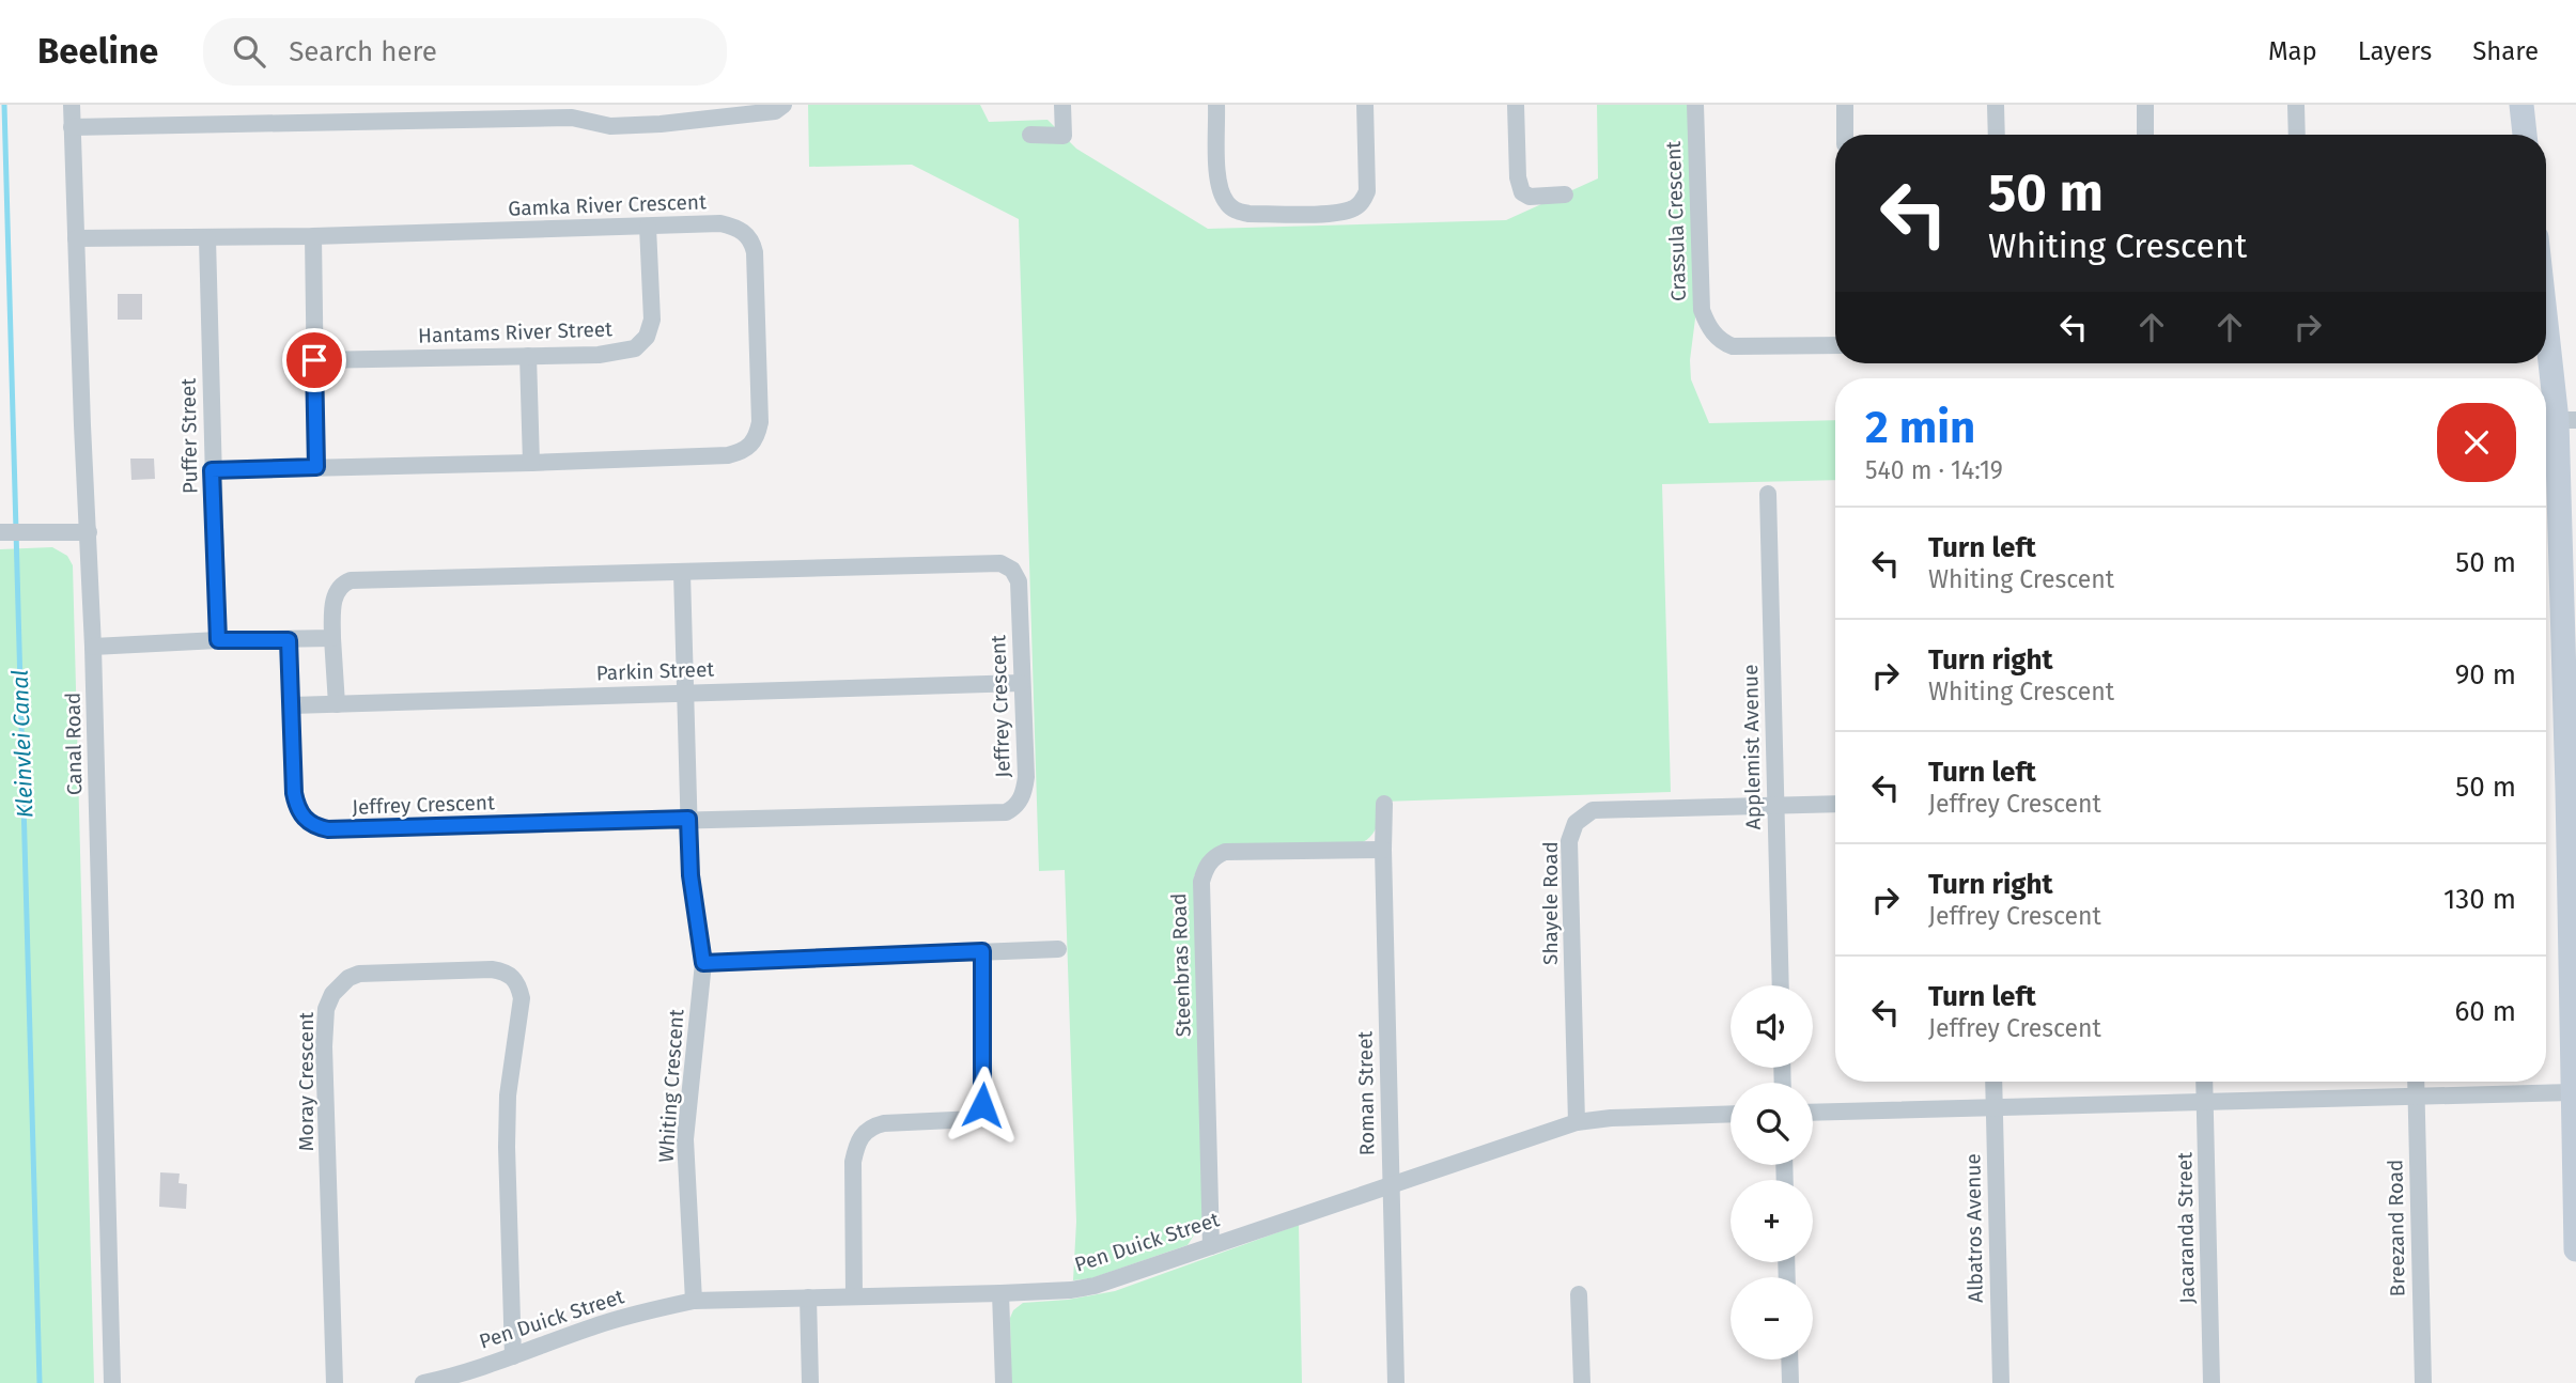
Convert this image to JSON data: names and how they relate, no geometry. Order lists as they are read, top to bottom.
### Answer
{
  "streets": {
    "street": [
      "Gamka River Crescent",
      "Crassula Crescent",
      "Hantams River Street",
      "Puffer Street",
      "Parkin Street",
      "Jeffrey Crescent",
      "Canal Road",
      "Applemist Avenue",
      "Shayele Road",
      "Steenbras Road",
      "Moray Crescent",
      "Whiting Crescent",
      "Roman Street",
      "Albatros Avenue",
      "Jacaranda Street",
      "Breezand Road",
      "Pen Duick Street"
    ]
  },
  "crossings": [
    ["Gamka River Crescent", "Hantams River Street"],
    ["Gamka River Crescent", "Puffer Street"],
    ["Parkin Street", "Jeffrey Crescent"],
    ["Parkin Street", "Whiting Crescent"],
    ["Jeffrey Crescent", "Whiting Crescent"],
    ["Applemist Avenue", "Shayele Road"],
    ["Shayele Road", "Pen Duick Street"],
    ["Steenbras Road", "Roman Street"],
    ["Steenbras Road", "Pen Duick Street"],
    ["Moray Crescent", "Pen Duick Street"],
    ["Whiting Crescent", "Pen Duick Street"],
    ["Roman Street", "Pen Duick Street"]
  ],
  "water": ["Kleinvlei Canal"],
  "page": {
    "header": "Beeline",
    "search": "Search here",
    "nav": ["Map", "Layers", "Share"],
    "turn": ["50 m", "Whiting Crescent"],
    "heading": ["2 min", "540 m · 14:19"],
    "list": [
      {
        "name": "Turn left",
        "note": "Whiting Crescent",
        "value": "50 m"
      },
      {
        "name": "Turn right",
        "note": "Whiting Crescent",
        "value": "90 m"
      },
      {
        "name": "Turn left",
        "note": "Jeffrey Crescent",
        "value": "50 m"
      },
      {
        "name": "Turn right",
        "note": "Jeffrey Crescent",
        "value": "130 m"
      },
      {
        "name": "Turn left",
        "note": "Jeffrey Crescent",
        "value": "60 m"
      }
    ],
    "map_buttons": ["+", "−"]
  }
}
